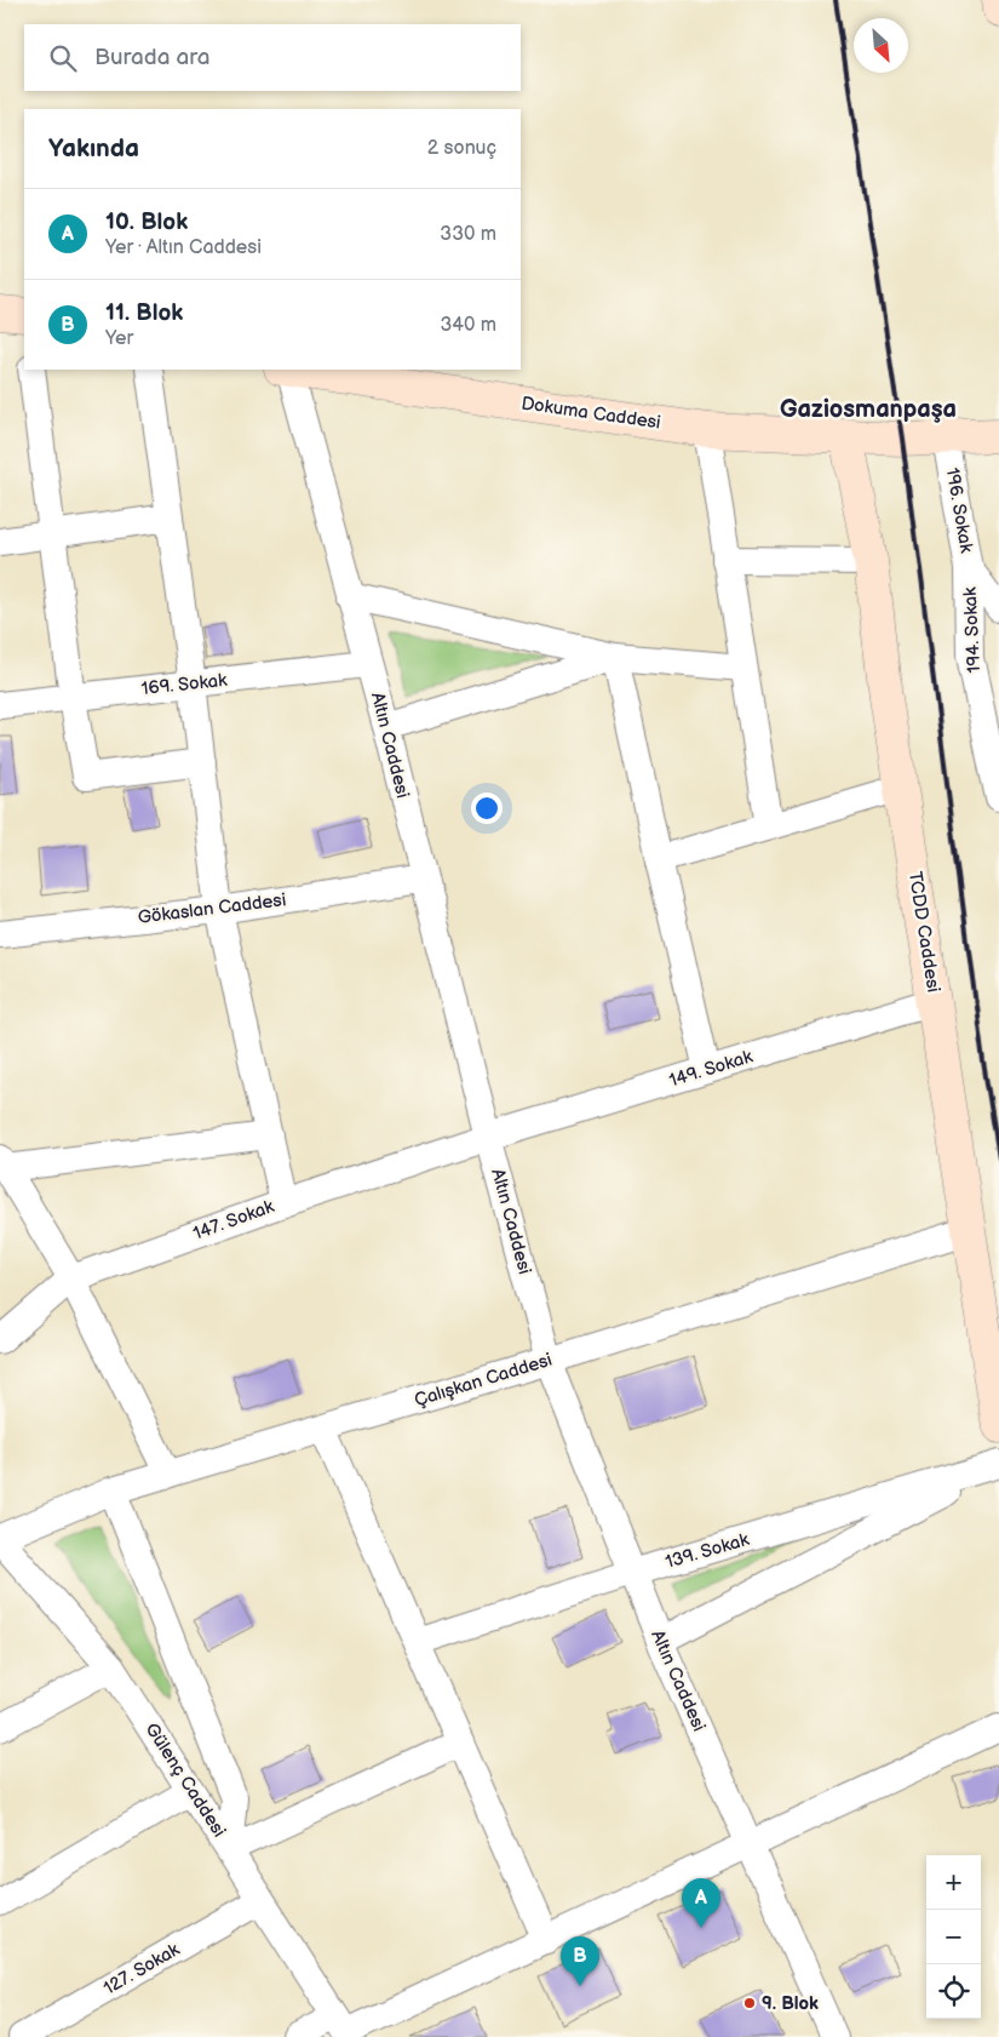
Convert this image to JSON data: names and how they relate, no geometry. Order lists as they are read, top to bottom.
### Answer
{
  "streets": {
    "main road": ["Dokuma Caddesi", "TCDD Caddesi"],
    "street": [
      "196. Sokak",
      "194. Sokak",
      "169. Sokak",
      "Altın Caddesi",
      "Gökaslan Caddesi",
      "149. Sokak",
      "147. Sokak",
      "Çalışkan Caddesi",
      "139. Sokak",
      "Gülenç Caddesi",
      "127. Sokak"
    ]
  },
  "crossings": [
    ["Dokuma Caddesi", "196. Sokak"],
    ["Dokuma Caddesi", "TCDD Caddesi"],
    ["196. Sokak", "194. Sokak"],
    ["169. Sokak", "Altın Caddesi"],
    ["Altın Caddesi", "Gökaslan Caddesi"],
    ["Altın Caddesi", "149. Sokak"],
    ["Altın Caddesi", "147. Sokak"],
    ["Altın Caddesi", "Çalışkan Caddesi"],
    ["Altın Caddesi", "139. Sokak"],
    ["TCDD Caddesi", "149. Sokak"],
    ["TCDD Caddesi", "Çalışkan Caddesi"],
    ["149. Sokak", "147. Sokak"],
    ["Çalışkan Caddesi", "Gülenç Caddesi"],
    ["Gülenç Caddesi", "127. Sokak"]
  ],
  "districts": ["Gaziosmanpaşa"],
  "places": ["9. Blok"],
  "north": "bottom right",
  "page": {
    "search": "Burada ara",
    "heading": ["Yakında", "2 sonuç"],
    "list": [
      {
        "mark": "A",
        "name": "10. Blok",
        "note": "Yer · Altın Caddesi",
        "value": "330 m"
      },
      {
        "mark": "B",
        "name": "11. Blok",
        "note": "Yer",
        "value": "340 m"
      }
    ],
    "map_buttons": ["+", "−"],
    "pins": ["A", "B"]
  }
}
